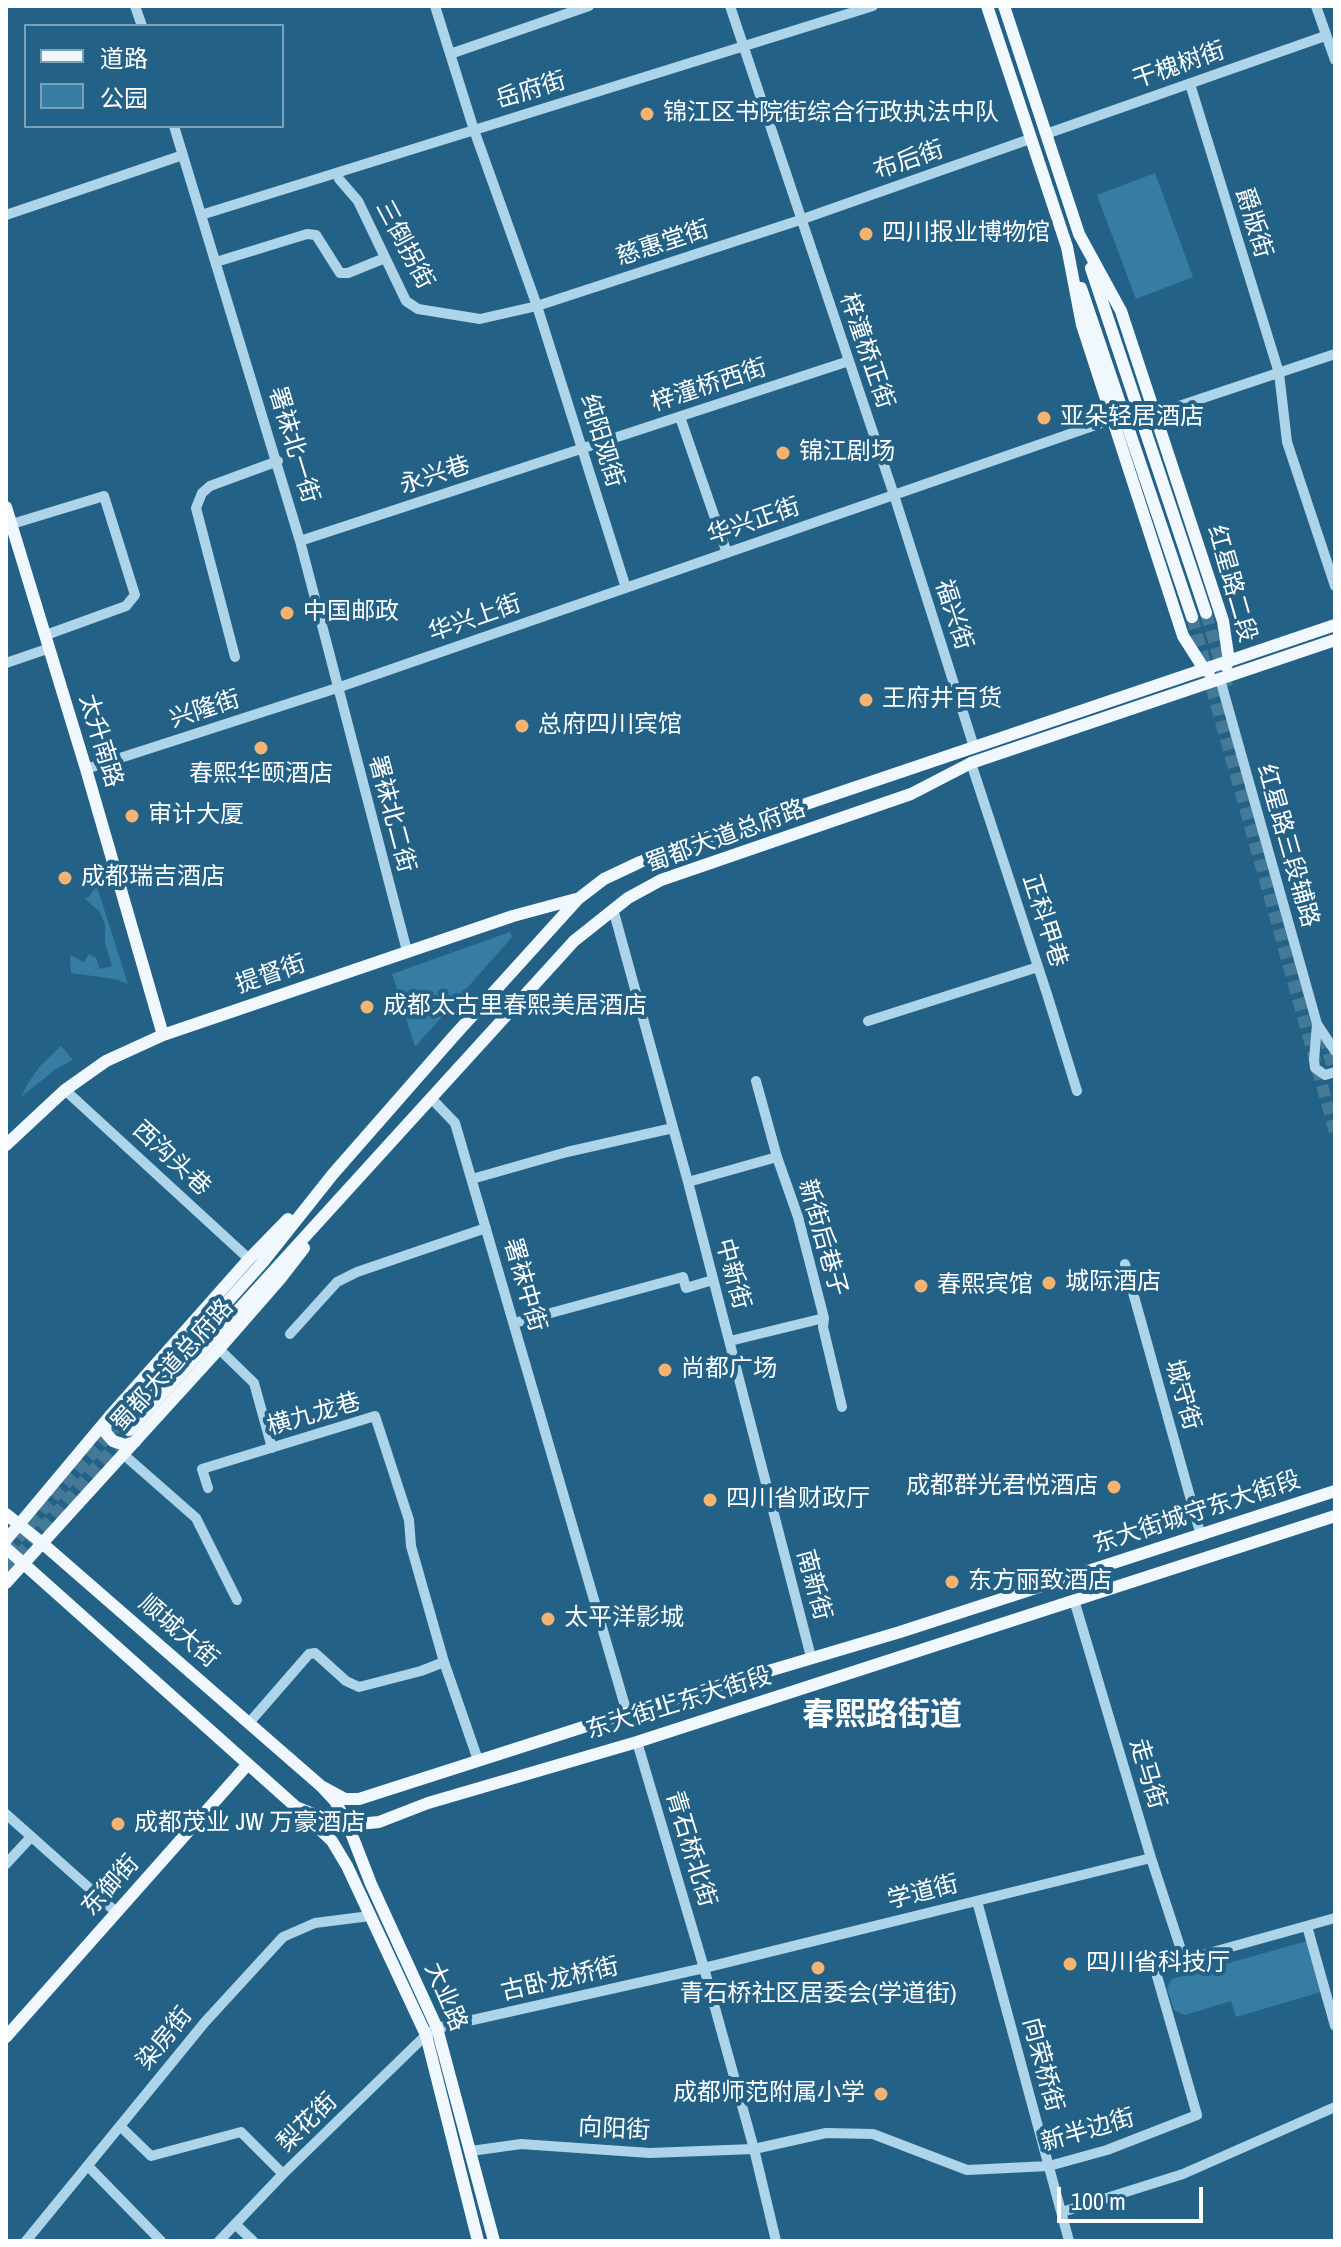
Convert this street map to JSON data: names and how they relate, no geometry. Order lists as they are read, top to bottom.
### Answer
{
  "streets": {
    "main road": [
      "红星路二段",
      "太升南路",
      "蜀都大道总府路",
      "提督街",
      "东大街城守东大街段",
      "顺城大街",
      "东大街上东大街段",
      "东御街",
      "大业路"
    ],
    "street": [
      "干槐树街",
      "岳府街",
      "布后街",
      "爵版街",
      "慈惠堂街",
      "三倒拐街",
      "梓潼桥正街",
      "梓潼桥西街",
      "纯阳观街",
      "署袜北一街",
      "永兴巷",
      "华兴正街",
      "福兴街",
      "华兴上街",
      "兴隆街",
      "署袜北二街",
      "红星路三段辅路",
      "正科甲巷",
      "西沟头巷",
      "新街后巷子",
      "中新街",
      "署袜中街",
      "城守街",
      "横九龙巷",
      "南新街",
      "走马街",
      "青石桥北街",
      "学道街",
      "古卧龙桥街",
      "染房街",
      "向荣桥街",
      "梨花街",
      "向阳街",
      "新半边街"
    ]
  },
  "crossings": [
    ["干槐树街", "爵版街"],
    ["干槐树街", "红星路二段"],
    ["岳府街", "梓潼桥正街"],
    ["岳府街", "纯阳观街"],
    ["岳府街", "署袜北一街"],
    ["布后街", "慈惠堂街"],
    ["布后街", "梓潼桥正街"],
    ["布后街", "红星路二段"],
    ["慈惠堂街", "三倒拐街"],
    ["慈惠堂街", "梓潼桥正街"],
    ["慈惠堂街", "纯阳观街"],
    ["三倒拐街", "纯阳观街"],
    ["梓潼桥正街", "梓潼桥西街"],
    ["梓潼桥正街", "华兴正街"],
    ["梓潼桥正街", "福兴街"],
    ["梓潼桥西街", "纯阳观街"],
    ["梓潼桥西街", "永兴巷"],
    ["纯阳观街", "永兴巷"],
    ["纯阳观街", "华兴正街"],
    ["纯阳观街", "华兴上街"],
    ["署袜北一街", "永兴巷"],
    ["署袜北一街", "华兴上街"],
    ["署袜北一街", "兴隆街"],
    ["署袜北一街", "署袜北二街"],
    ["华兴正街", "红星路二段"],
    ["华兴正街", "福兴街"],
    ["华兴正街", "华兴上街"],
    ["红星路二段", "蜀都大道总府路"],
    ["红星路二段", "红星路三段辅路"],
    ["福兴街", "蜀都大道总府路"],
    ["华兴上街", "兴隆街"],
    ["华兴上街", "署袜北二街"],
    ["兴隆街", "太升南路"],
    ["兴隆街", "署袜北二街"],
    ["太升南路", "提督街"],
    ["署袜北二街", "提督街"],
    ["蜀都大道总府路", "红星路三段辅路"],
    ["蜀都大道总府路", "正科甲巷"],
    ["蜀都大道总府路", "提督街"],
    ["蜀都大道总府路", "西沟头巷"],
    ["蜀都大道总府路", "中新街"],
    ["蜀都大道总府路", "署袜中街"],
    ["蜀都大道总府路", "顺城大街"],
    ["提督街", "西沟头巷"],
    ["中新街", "南新街"],
    ["署袜中街", "东大街上东大街段"],
    ["城守街", "东大街城守东大街段"],
    ["东大街城守东大街段", "东大街上东大街段"],
    ["东大街城守东大街段", "走马街"],
    ["南新街", "东大街上东大街段"],
    ["顺城大街", "东大街上东大街段"],
    ["顺城大街", "大业路"],
    ["东大街上东大街段", "走马街"],
    ["东大街上东大街段", "青石桥北街"],
    ["东大街上东大街段", "大业路"],
    ["走马街", "学道街"],
    ["走马街", "新半边街"],
    ["青石桥北街", "学道街"],
    ["青石桥北街", "古卧龙桥街"],
    ["青石桥北街", "向阳街"],
    ["青石桥北街", "新半边街"],
    ["学道街", "古卧龙桥街"],
    ["学道街", "向荣桥街"],
    ["古卧龙桥街", "大业路"],
    ["古卧龙桥街", "梨花街"],
    ["大业路", "染房街"],
    ["大业路", "梨花街"],
    ["大业路", "向阳街"],
    ["向荣桥街", "新半边街"],
    ["向阳街", "新半边街"]
  ],
  "districts": ["春熙路街道"],
  "places": [
    "锦江区书院街综合行政执法中队",
    "四川报业博物馆",
    "亚朵轻居酒店",
    "锦江剧场",
    "中国邮政",
    "王府井百货",
    "总府四川宾馆",
    "春熙华颐酒店",
    "审计大厦",
    "成都瑞吉酒店",
    "成都太古里春熙美居酒店",
    "城际酒店",
    "春熙宾馆",
    "尚都广场",
    "成都群光君悦酒店",
    "四川省财政厅",
    "东方丽致酒店",
    "太平洋影城",
    "成都茂业 JW 万豪酒店",
    "四川省科技厅",
    "青石桥社区居委会(学道街)",
    "成都师范附属小学"
  ],
  "legend": ["道路", "公园"],
  "scale_bar": "100 m"
}
